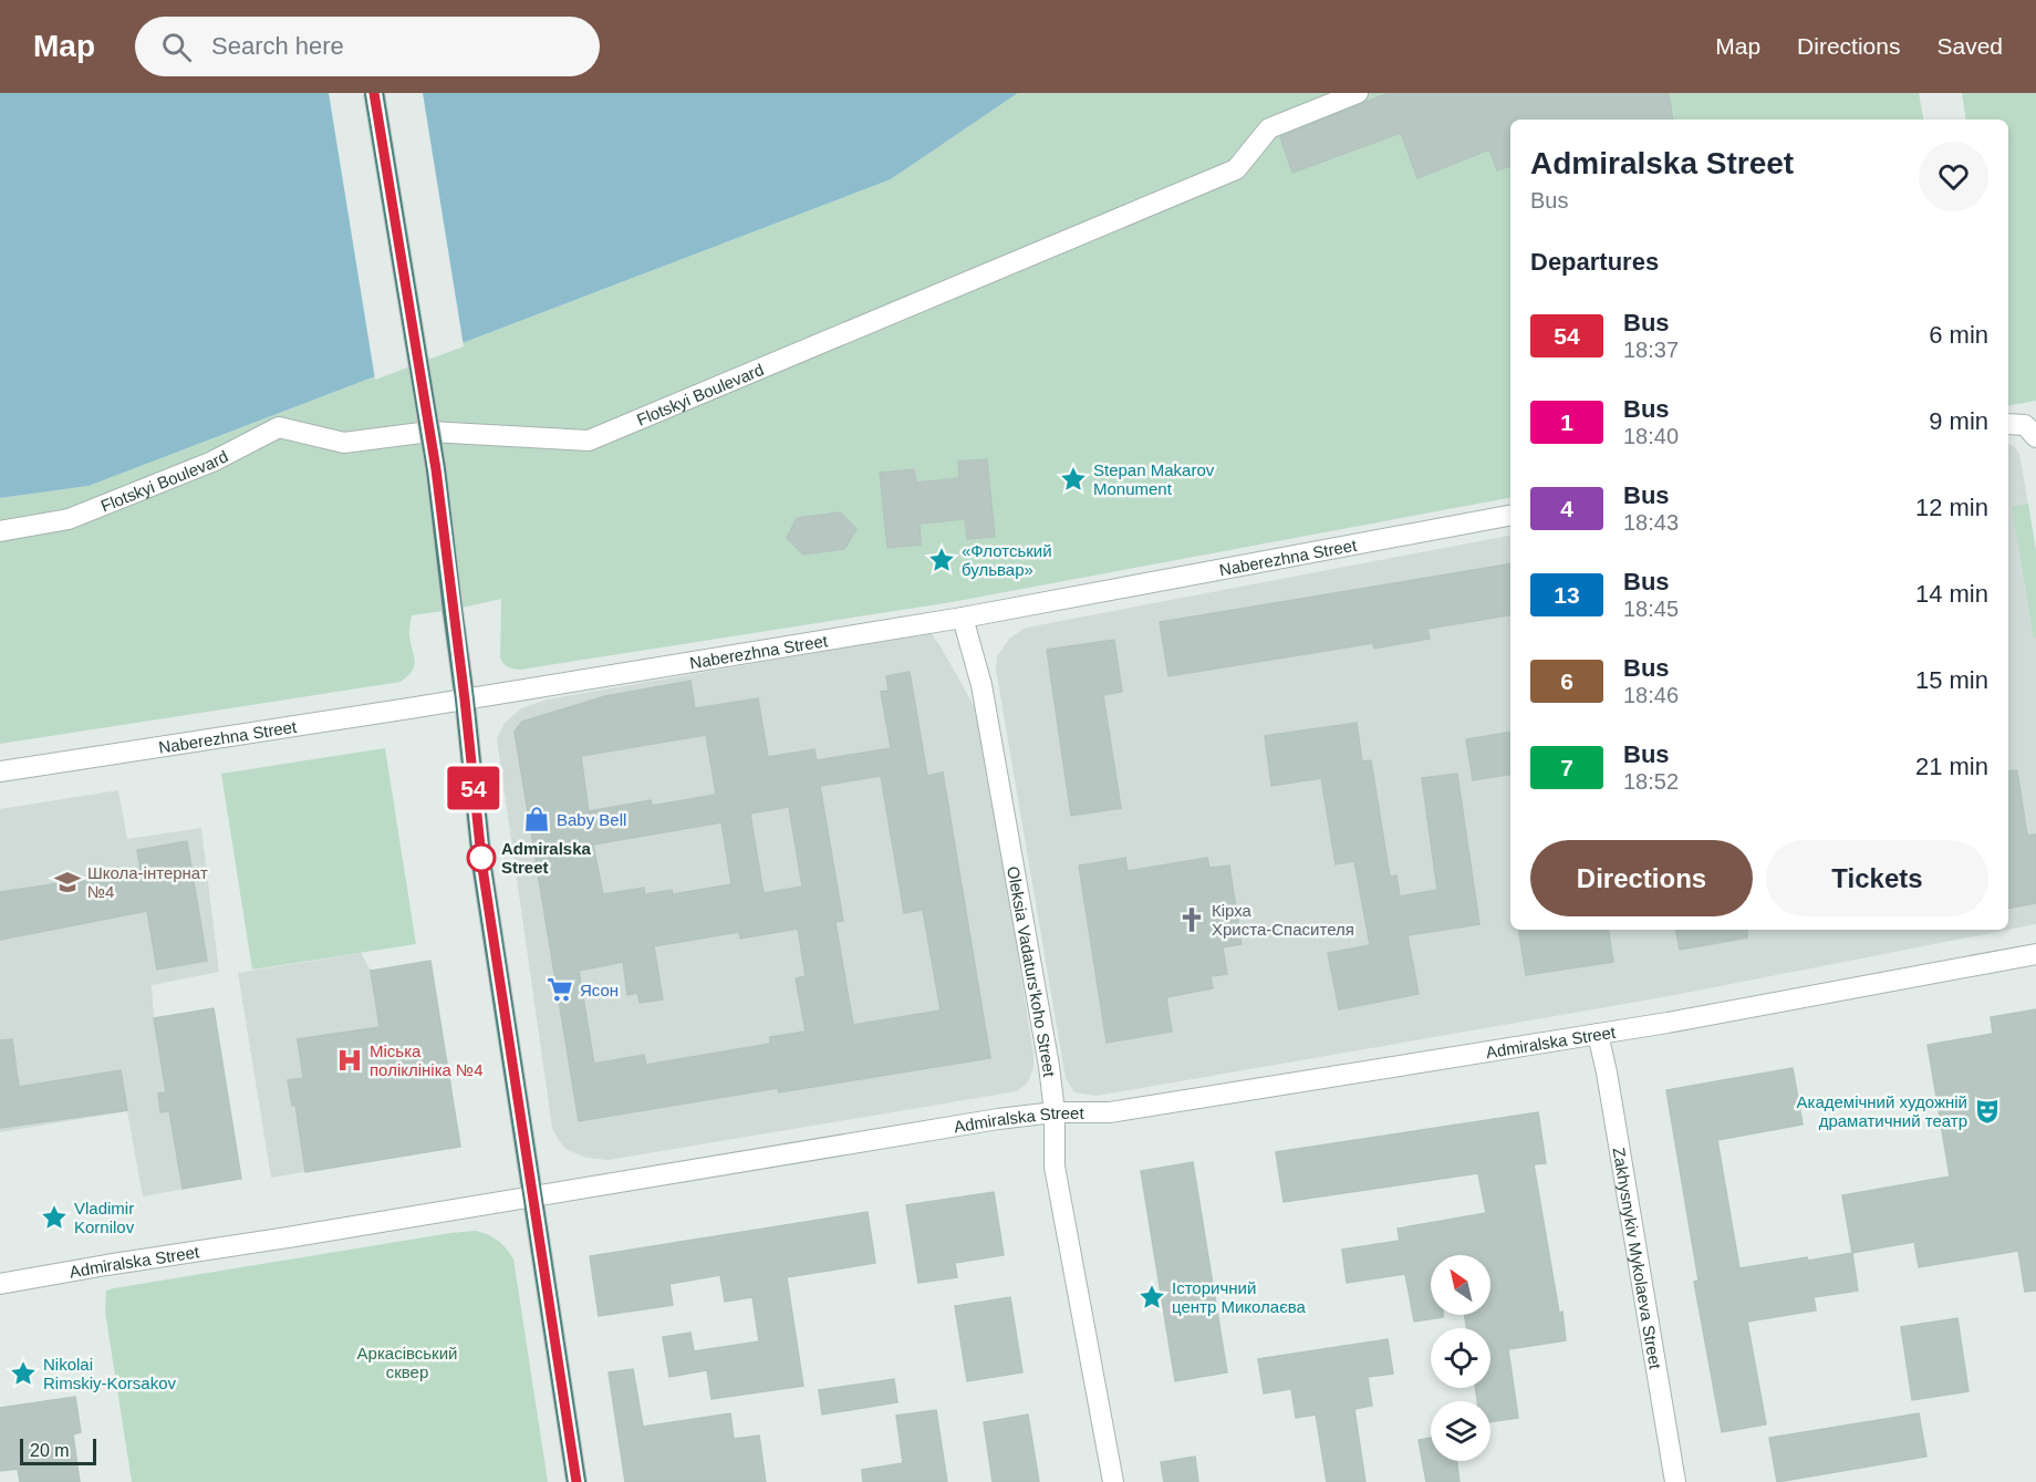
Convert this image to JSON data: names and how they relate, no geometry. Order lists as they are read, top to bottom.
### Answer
{
  "streets": {
    "street": [
      "Flotskyi Boulevard",
      "Naberezhna Street",
      "Oleksia Vadaturs'koho Street",
      "Admiralska Street",
      "Zakhysnykiv Mykolaeva Street"
    ]
  },
  "crossings": [
    ["Naberezhna Street", "Oleksia Vadaturs'koho Street"],
    ["Oleksia Vadaturs'koho Street", "Admiralska Street"],
    ["Admiralska Street", "Zakhysnykiv Mykolaeva Street"]
  ],
  "parks": ["Аркасівський сквер"],
  "places": {
    "place": [
      "Stepan Makarov Monument",
      "«Флотський бульвар»",
      "Vladimir Kornilov",
      "Історичний центр Миколаєва",
      "Nikolai Rimskiy-Korsakov"
    ],
    "shop": ["Baby Bell"],
    "other": ["Admiralska Street"],
    "school or university": ["Школа-інтернат №4"],
    "church": ["Кірха Христа-Спасителя"],
    "supermarket": ["Ясон"],
    "hospital": ["Міська поліклініка №4"],
    "theatre": ["Академічний художній драматичний театр"]
  },
  "lines": ["bus line 54"],
  "scale_bar": "20 m",
  "north": "top left",
  "page": {
    "header": "Map",
    "search": "Search here",
    "nav": ["Map", "Directions", "Saved"],
    "on_map": "54",
    "heading": [
      ["Admiralska Street", "Bus"],
      "Departures"
    ],
    "list": [
      {
        "mark": "54",
        "name": "Bus",
        "note": "18:37",
        "value": "6 min"
      },
      {
        "mark": "1",
        "name": "Bus",
        "note": "18:40",
        "value": "9 min"
      },
      {
        "mark": "4",
        "name": "Bus",
        "note": "18:43",
        "value": "12 min"
      },
      {
        "mark": "13",
        "name": "Bus",
        "note": "18:45",
        "value": "14 min"
      },
      {
        "mark": "6",
        "name": "Bus",
        "note": "18:46",
        "value": "15 min"
      },
      {
        "mark": "7",
        "name": "Bus",
        "note": "18:52",
        "value": "21 min"
      }
    ],
    "buttons": ["Directions", "Tickets"],
    "scale": "20 m"
  }
}
